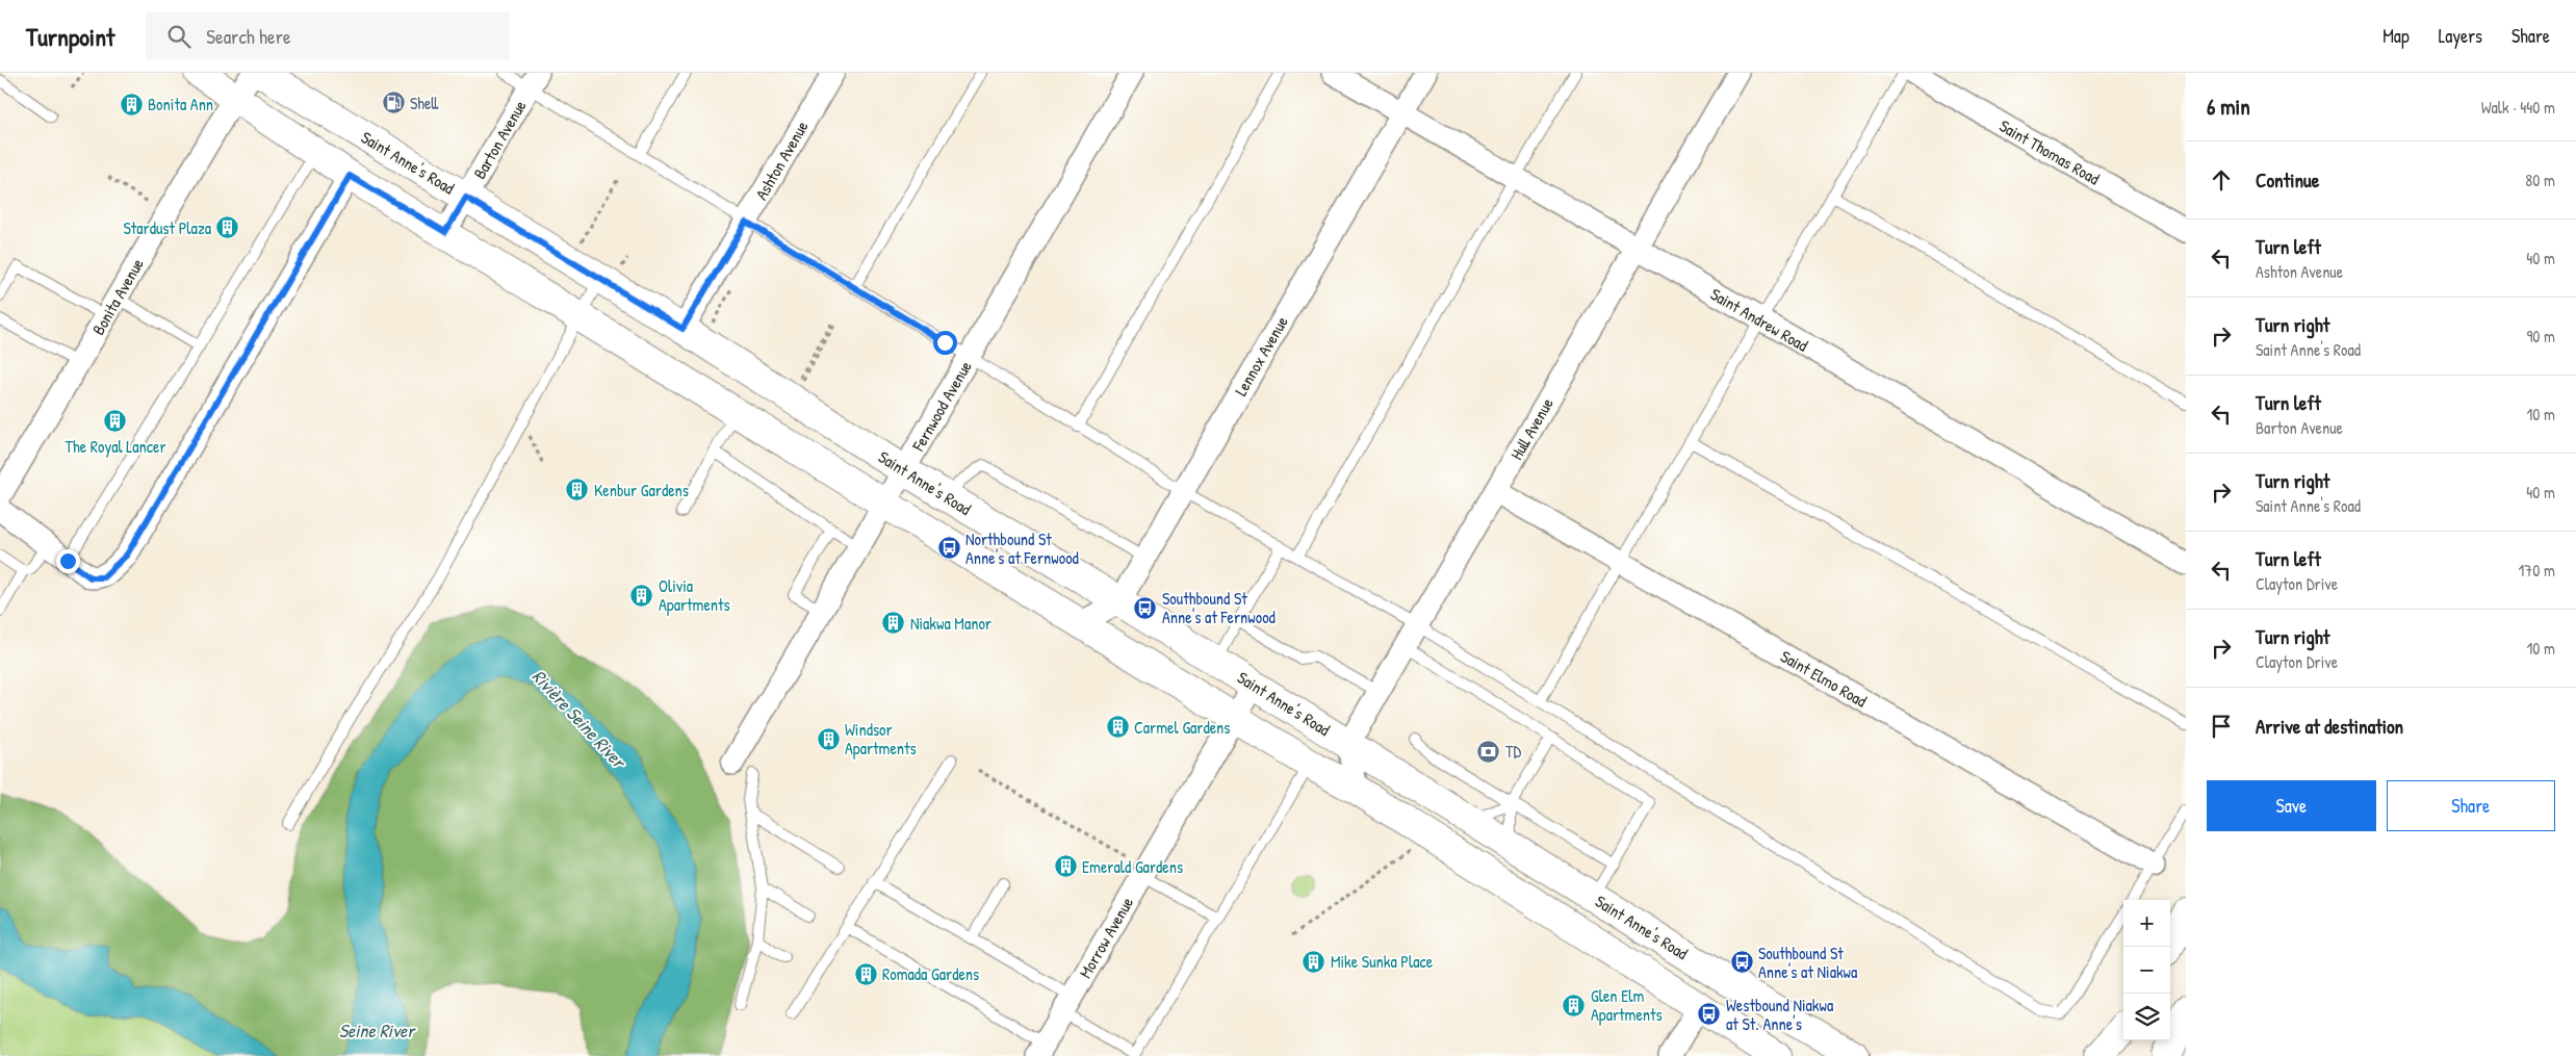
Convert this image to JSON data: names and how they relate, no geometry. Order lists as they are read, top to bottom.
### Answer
{
  "streets": {
    "main road": ["Saint Anne's Road"],
    "street": [
      "Barton Avenue",
      "Saint Thomas Road",
      "Ashton Avenue",
      "Bonita Avenue",
      "Saint Andrew Road",
      "Lennox Avenue",
      "Fernwood Avenue",
      "Hull Avenue",
      "Saint Elmo Road",
      "Morrow Avenue"
    ]
  },
  "crossings": [
    ["Barton Avenue", "Saint Anne's Road"],
    ["Ashton Avenue", "Saint Anne's Road"],
    ["Saint Anne's Road", "Lennox Avenue"],
    ["Saint Anne's Road", "Fernwood Avenue"],
    ["Saint Anne's Road", "Hull Avenue"],
    ["Saint Anne's Road", "Morrow Avenue"],
    ["Saint Andrew Road", "Lennox Avenue"],
    ["Saint Andrew Road", "Hull Avenue"],
    ["Hull Avenue", "Saint Elmo Road"]
  ],
  "water": ["Rivière Seine River", "Seine River"],
  "places": {
    "fuel station": ["Shell"],
    "building": [
      "Bonita Ann",
      "Stardust Plaza",
      "The Royal Lancer",
      "Kenbur Gardens",
      "Olivia Apartments",
      "Niakwa Manor",
      "Carmel Gardens",
      "Windsor Apartments",
      "Emerald Gardens",
      "Mike Sunka Place",
      "Romada Gardens",
      "Glen Elm Apartments"
    ],
    "bus stop": [
      "Northbound St Anne's at Fernwood",
      "Southbound St Anne's at Fernwood",
      "Southbound St Anne's at Niakwa",
      "Westbound Niakwa at St. Anne's"
    ],
    "bank": ["TD"]
  },
  "page": {
    "header": "Turnpoint",
    "search": "Search here",
    "nav": ["Map", "Layers", "Share"],
    "heading": ["6 min", "Walk · 440 m"],
    "list": [
      ["Continue", "80 m"],
      ["Turn left", "Ashton Avenue", "40 m"],
      ["Turn right", "Saint Anne's Road", "90 m"],
      ["Turn left", "Barton Avenue", "10 m"],
      ["Turn right", "Saint Anne's Road", "40 m"],
      ["Turn left", "Clayton Drive", "170 m"],
      ["Turn right", "Clayton Drive", "10 m"],
      "Arrive at destination"
    ],
    "buttons": ["Save", "Share"],
    "map_buttons": ["+", "−"]
  }
}
